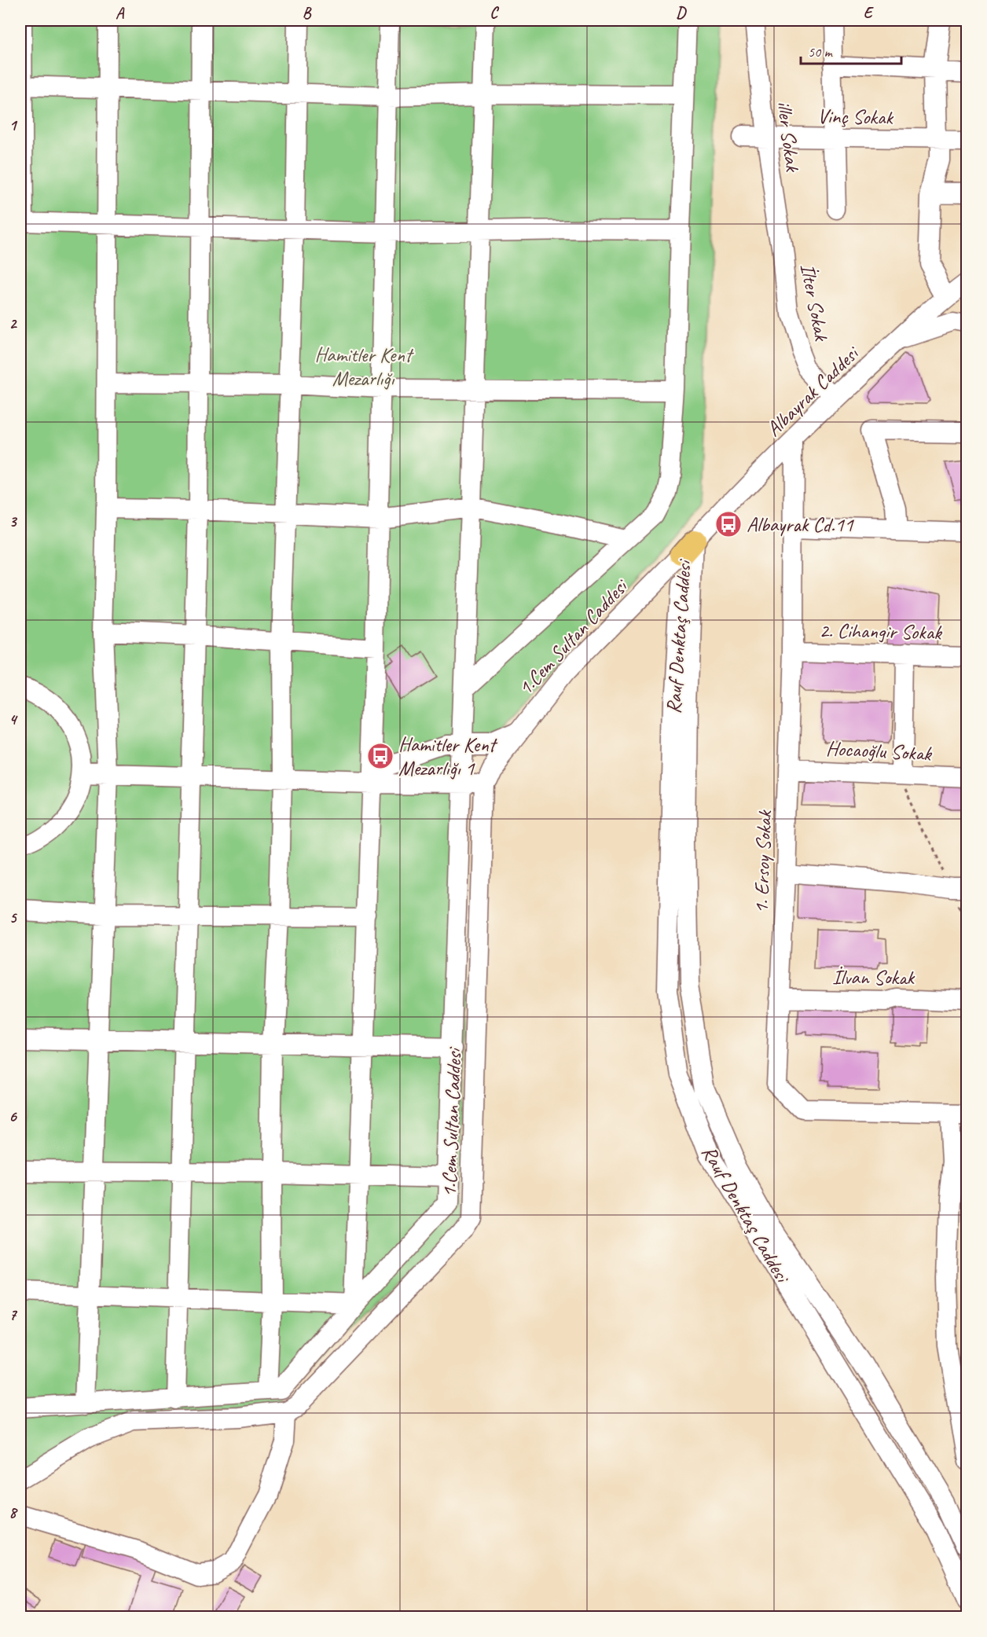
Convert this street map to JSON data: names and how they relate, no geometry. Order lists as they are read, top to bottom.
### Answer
{
  "streets": {
    "street": [
      "Vinç Sokak",
      "iller Sokak",
      "İlter Sokak",
      "Albayrak Caddesi",
      "2. Cihangir Sokak",
      "1.Cem Sultan Caddesi",
      "Rauf Denktaş Caddesi",
      "Hocaoğlu Sokak",
      "1. Ersoy Sokak",
      "İlvan Sokak"
    ]
  },
  "crossings": [
    ["Vinç Sokak", "iller Sokak"],
    ["iller Sokak", "İlter Sokak"],
    ["İlter Sokak", "Albayrak Caddesi"],
    ["Albayrak Caddesi", "1.Cem Sultan Caddesi"],
    ["Albayrak Caddesi", "Rauf Denktaş Caddesi"],
    ["Albayrak Caddesi", "1. Ersoy Sokak"],
    ["2. Cihangir Sokak", "1. Ersoy Sokak"],
    ["1.Cem Sultan Caddesi", "Rauf Denktaş Caddesi"],
    ["Hocaoğlu Sokak", "1. Ersoy Sokak"],
    ["1. Ersoy Sokak", "İlvan Sokak"]
  ],
  "parks": ["Hamitler Kent Mezarlığı"],
  "places": {
    "bus stop": ["Albayrak Cd.11", "Hamitler Kent Mezarlığı 1"]
  },
  "scale_bar": "50 m",
  "grid": {
    "columns": [
      "A",
      "B",
      "C",
      "D",
      "E"
    ],
    "rows": [
      "1",
      "2",
      "3",
      "4",
      "5",
      "6",
      "7",
      "8"
    ]
  }
}
